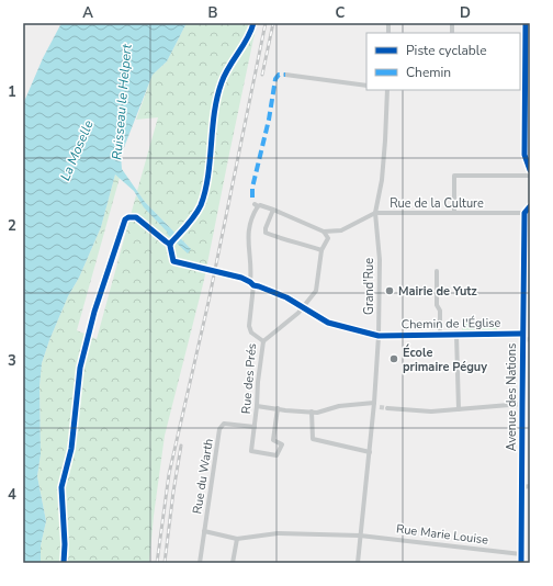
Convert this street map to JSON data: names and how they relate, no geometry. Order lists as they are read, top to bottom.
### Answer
{
  "streets": {
    "main road": ["Avenue des Nations"],
    "street": [
      "Rue de la Culture",
      "Grand'Rue",
      "Chemin de l'Église",
      "Rue des Prés",
      "Rue du Warth",
      "Rue Marie Louise"
    ]
  },
  "crossings": [
    ["Rue de la Culture", "Grand'Rue"],
    ["Rue de la Culture", "Avenue des Nations"],
    ["Grand'Rue", "Chemin de l'Église"],
    ["Grand'Rue", "Rue Marie Louise"],
    ["Chemin de l'Église", "Rue des Prés"],
    ["Chemin de l'Église", "Avenue des Nations"],
    ["Rue des Prés", "Rue du Warth"],
    ["Avenue des Nations", "Rue Marie Louise"],
    ["Rue du Warth", "Rue Marie Louise"]
  ],
  "water": ["Ruisseau le Helpert", "La Moselle"],
  "places": ["Mairie de Yutz", "École primaire Péguy"],
  "legend": ["Piste cyclable", "Chemin"],
  "grid": {
    "columns": [
      "A",
      "B",
      "C",
      "D"
    ],
    "rows": [
      "1",
      "2",
      "3",
      "4"
    ]
  }
}
